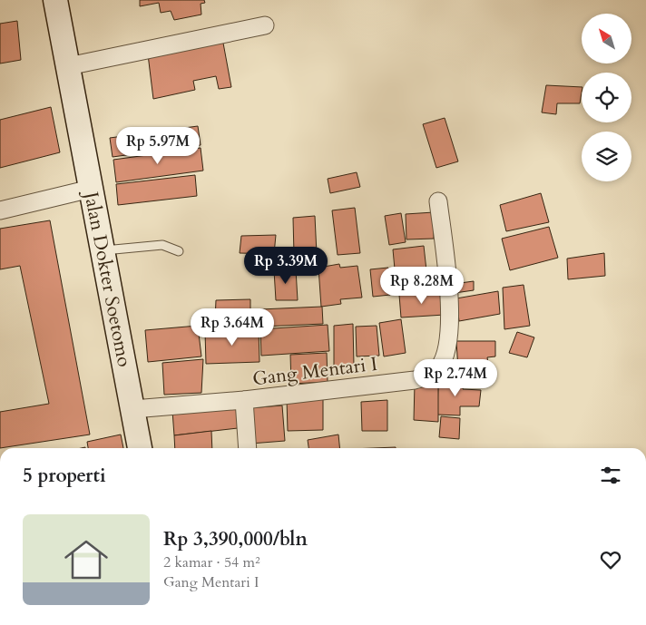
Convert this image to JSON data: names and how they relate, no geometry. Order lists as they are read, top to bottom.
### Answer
{
  "streets": {
    "street": ["Jalan Dokter Soetomo", "Gang Mentari I"]
  },
  "crossings": [
    ["Jalan Dokter Soetomo", "Gang Mentari I"]
  ],
  "north": "top left",
  "page": {
    "price": [
      "Rp 5.97M",
      "Rp 3.39M",
      "Rp 8.28M",
      "Rp 3.64M",
      "Rp 2.74M"
    ],
    "heading": "5 properti",
    "list": [
      {
        "name": "Rp 3,390,000/bln",
        "note": "2 kamar · 54 m² · Gang Mentari I"
      }
    ]
  }
}
